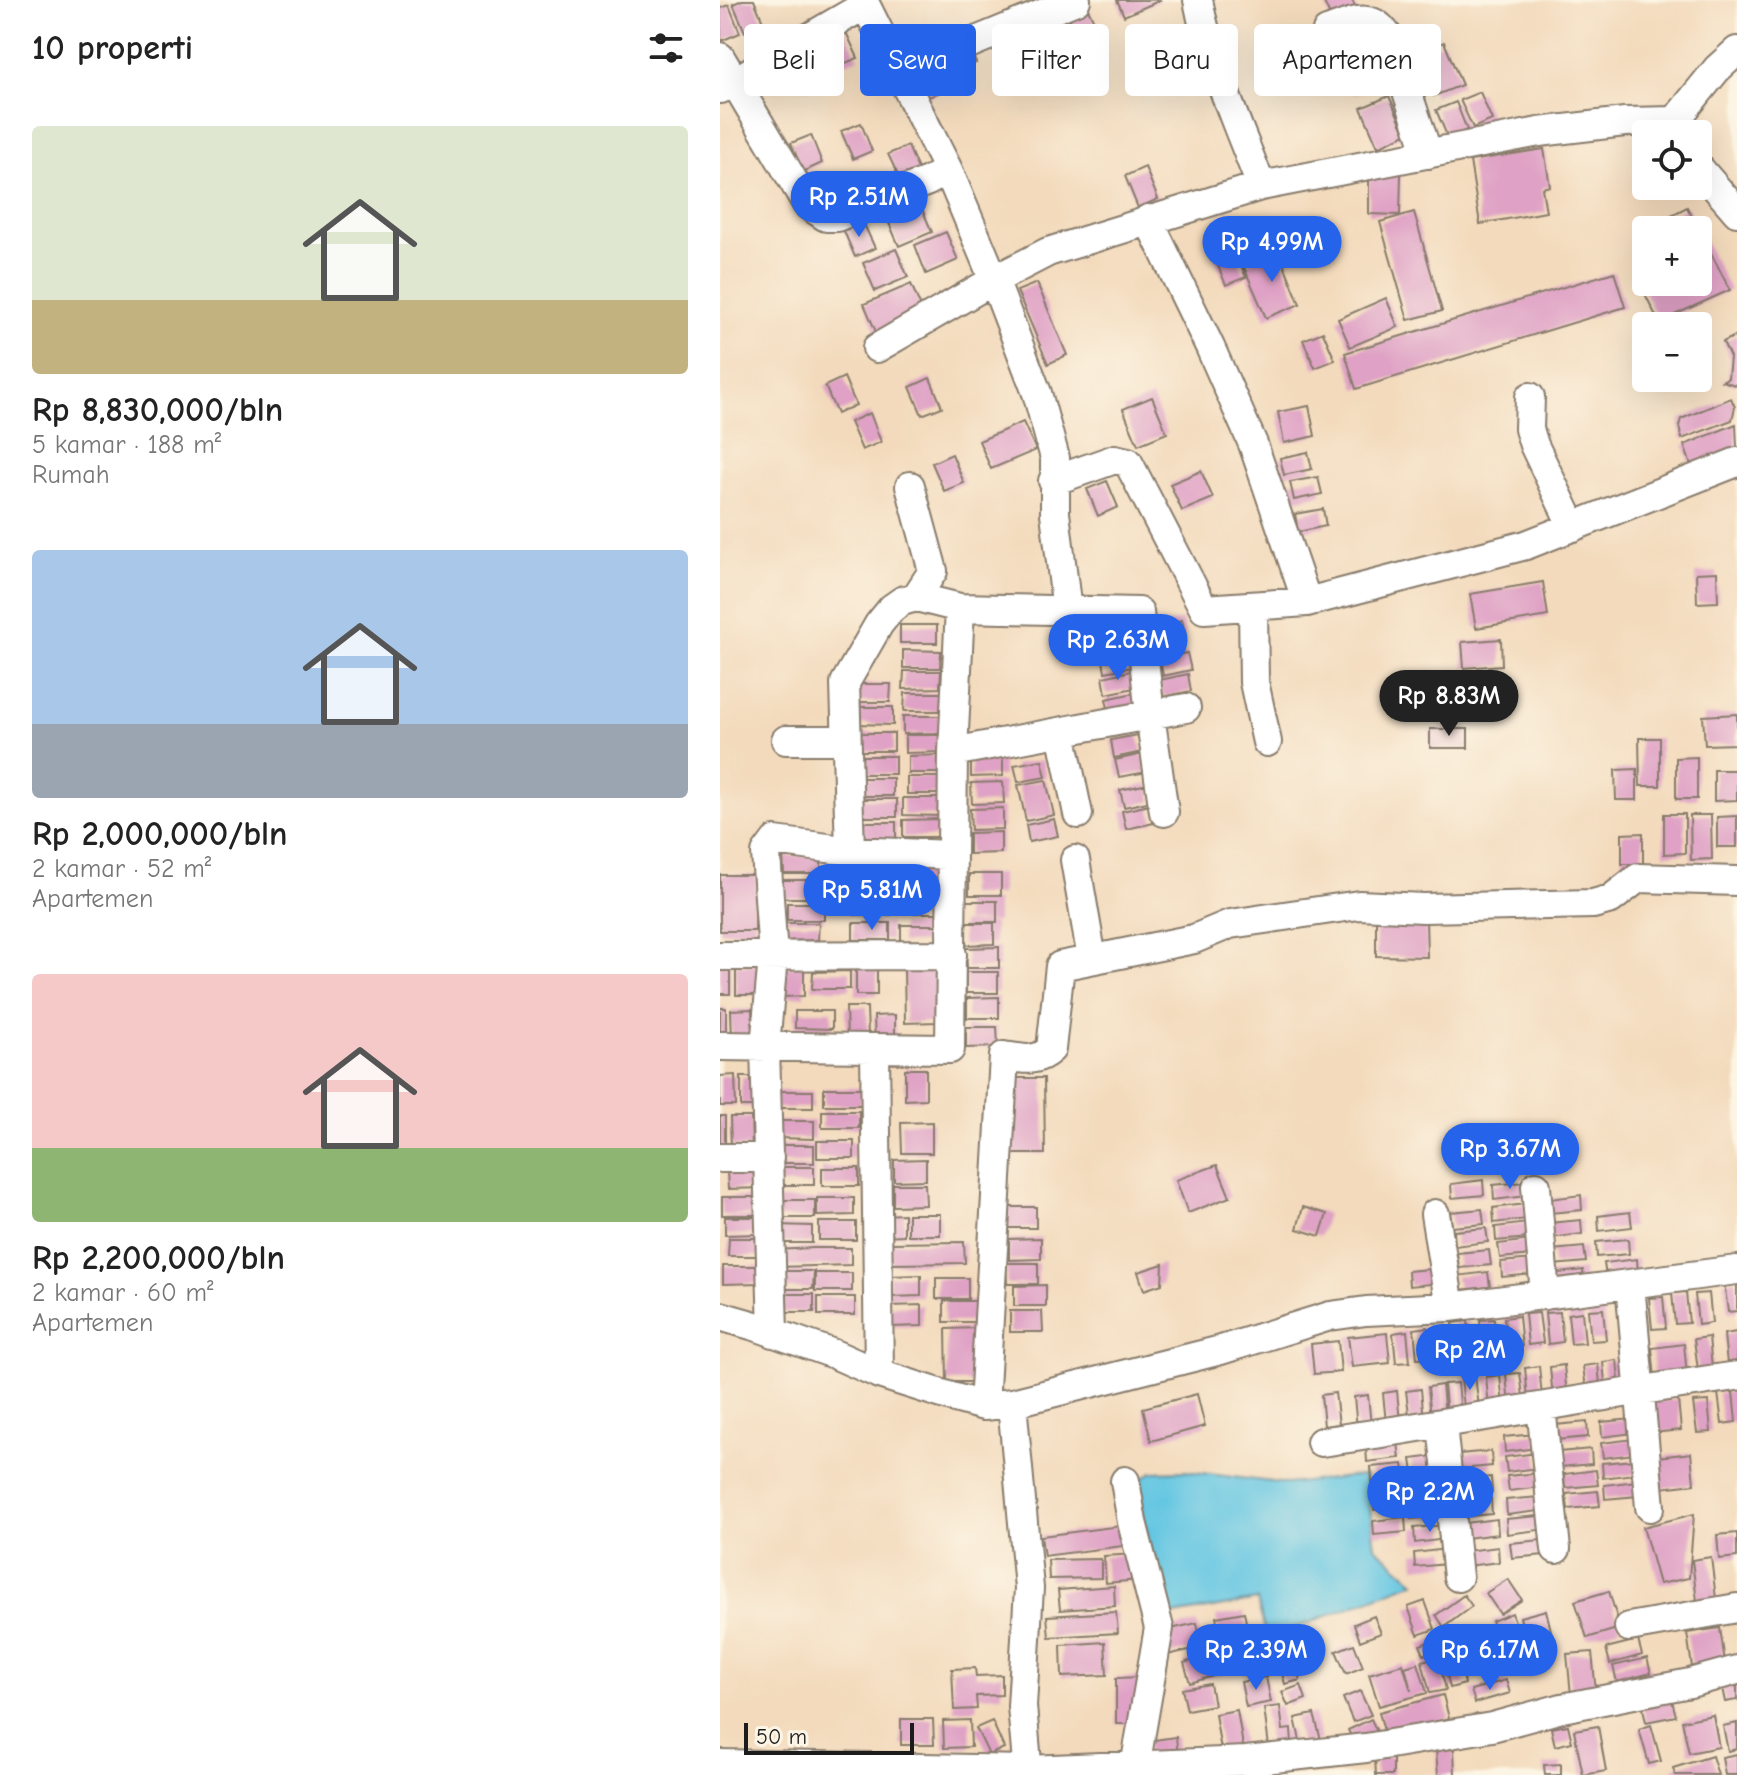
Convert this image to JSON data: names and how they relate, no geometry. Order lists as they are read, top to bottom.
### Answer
{
  "scale_bar": "50 m",
  "page": {
    "heading": "10 properti",
    "chip": [
      "Beli",
      "Sewa",
      "Filter",
      "Baru",
      "Apartemen"
    ],
    "list": [
      {
        "name": "Rp 8,830,000/bln",
        "note": "5 kamar · 188 m² · Rumah"
      },
      {
        "name": "Rp 2,000,000/bln",
        "note": "2 kamar · 52 m² · Apartemen"
      },
      {
        "name": "Rp 2,200,000/bln",
        "note": "2 kamar · 60 m² · Apartemen"
      }
    ],
    "map_buttons": ["+", "−"],
    "price": [
      "Rp 2.51M",
      "Rp 4.99M",
      "Rp 2.63M",
      "Rp 8.83M",
      "Rp 5.81M",
      "Rp 3.67M",
      "Rp 2M",
      "Rp 2.2M",
      "Rp 2.39M",
      "Rp 6.17M"
    ],
    "scale": "50 m"
  }
}
